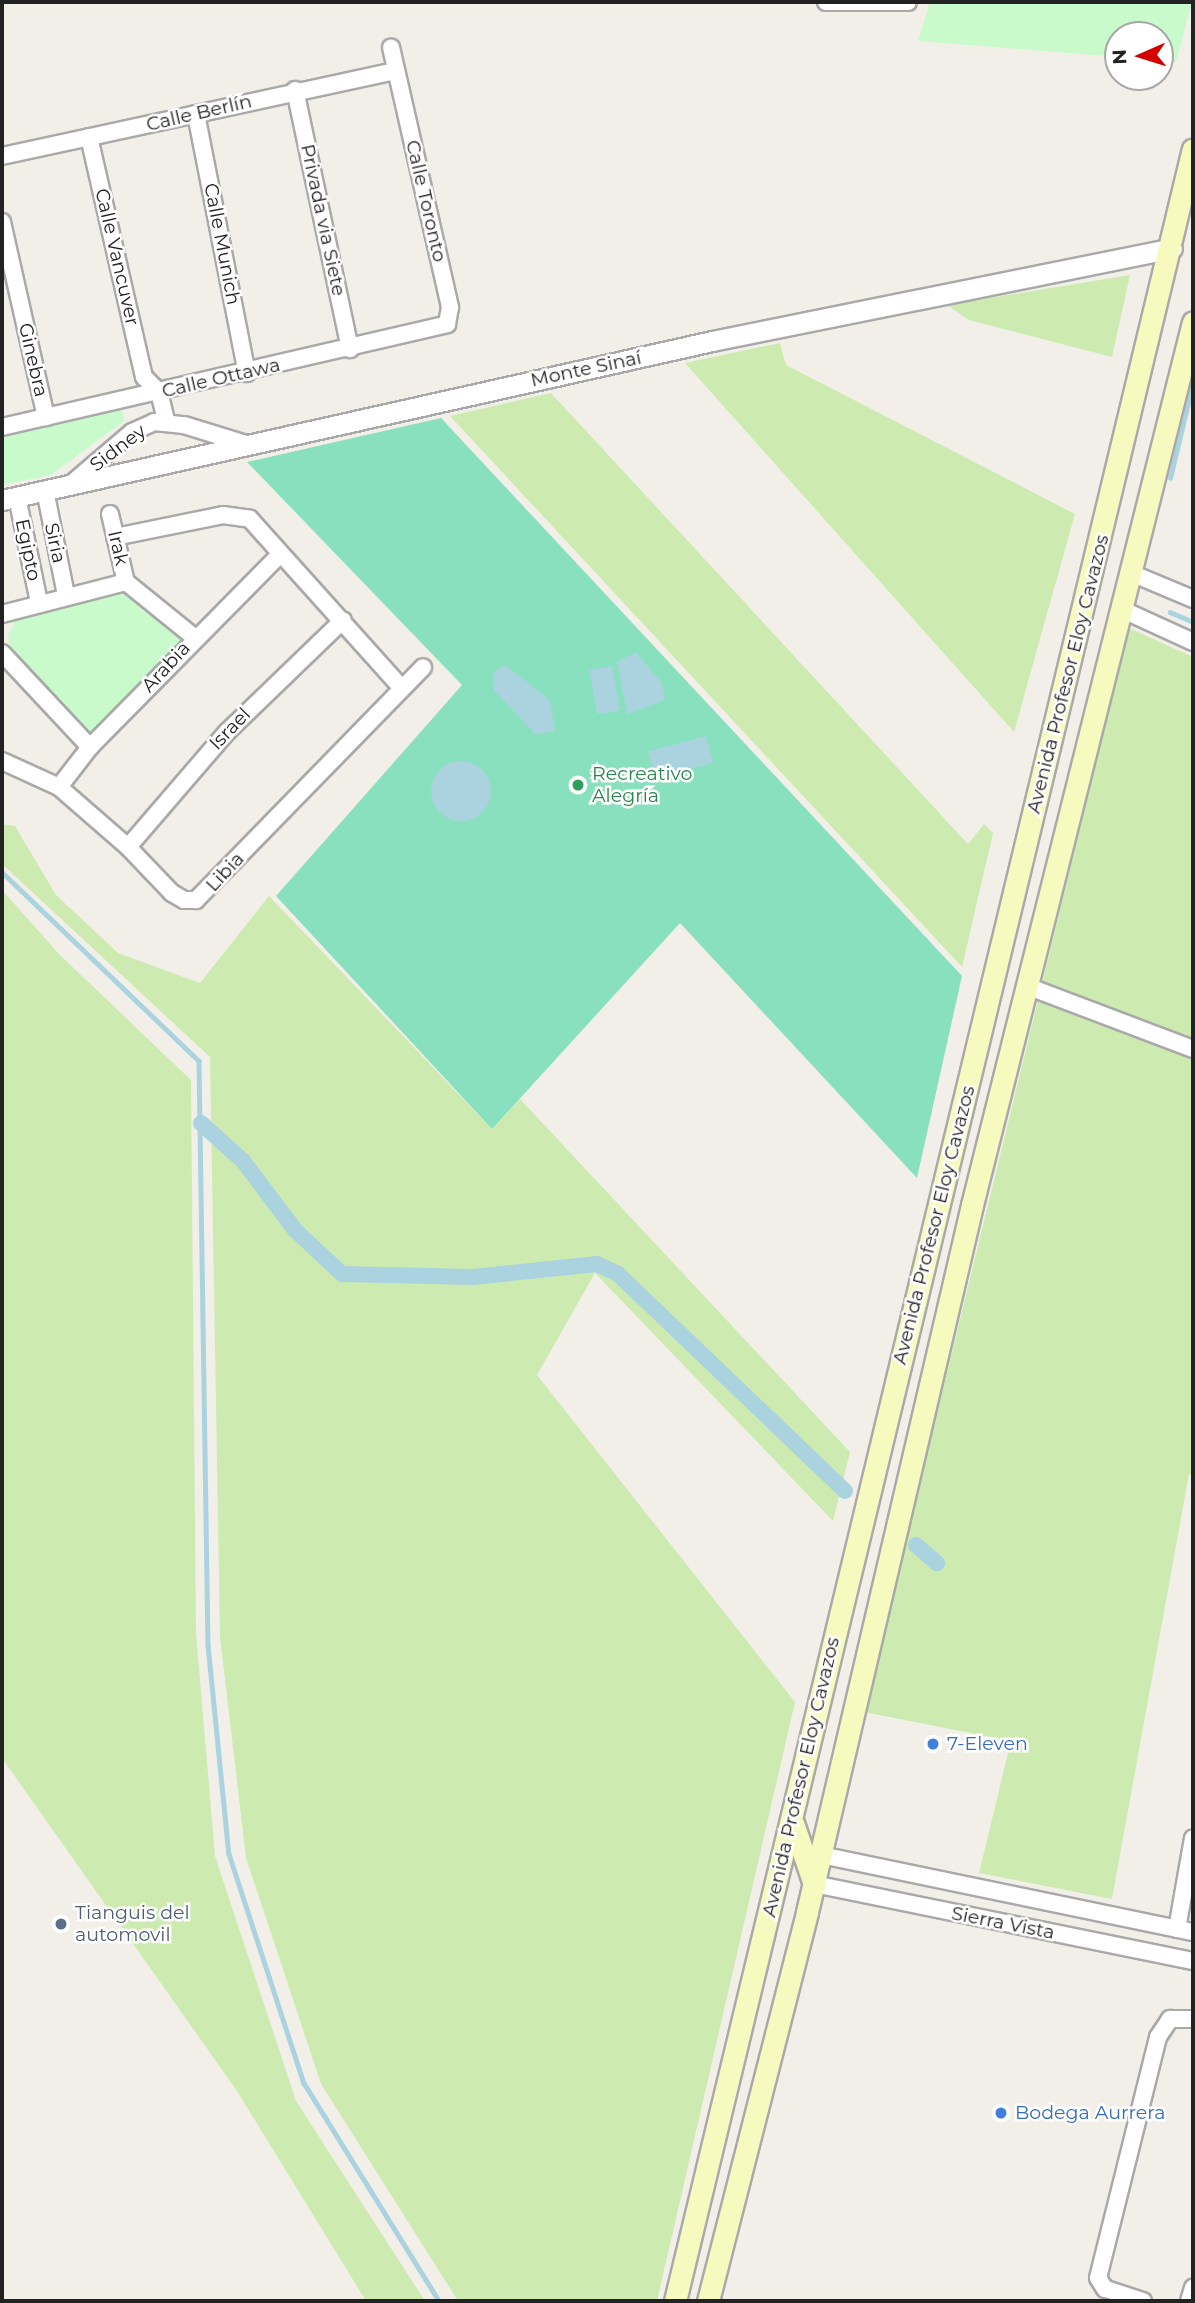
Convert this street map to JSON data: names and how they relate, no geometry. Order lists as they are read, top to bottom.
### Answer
{
  "streets": {
    "main road": ["Avenida Profesor Eloy Cavazos"],
    "street": [
      "Calle Berlín",
      "Calle Toronto",
      "Privada via Siete",
      "Calle Munich",
      "Calle Vancuver",
      "Ginebra",
      "Monte Sinaí",
      "Calle Ottawa",
      "Sidney",
      "Siria",
      "Irak",
      "Egipto",
      "Arabia",
      "Israel",
      "Libia",
      "Sierra Vista"
    ]
  },
  "crossings": [
    ["Calle Berlín", "Calle Toronto"],
    ["Calle Berlín", "Privada via Siete"],
    ["Calle Berlín", "Calle Munich"],
    ["Calle Berlín", "Calle Vancuver"],
    ["Calle Toronto", "Calle Ottawa"],
    ["Privada via Siete", "Calle Ottawa"],
    ["Calle Munich", "Calle Ottawa"],
    ["Ginebra", "Calle Ottawa"],
    ["Monte Sinaí", "Sidney"],
    ["Monte Sinaí", "Siria"],
    ["Monte Sinaí", "Egipto"],
    ["Monte Sinaí", "Avenida Profesor Eloy Cavazos"],
    ["Arabia", "Libia"],
    ["Avenida Profesor Eloy Cavazos", "Sierra Vista"],
    ["Israel", "Libia"]
  ],
  "places": [
    "Recreativo Alegría",
    "7-Eleven",
    "Tianguis del automovil",
    "Bodega Aurrera"
  ],
  "north": "left"
}
